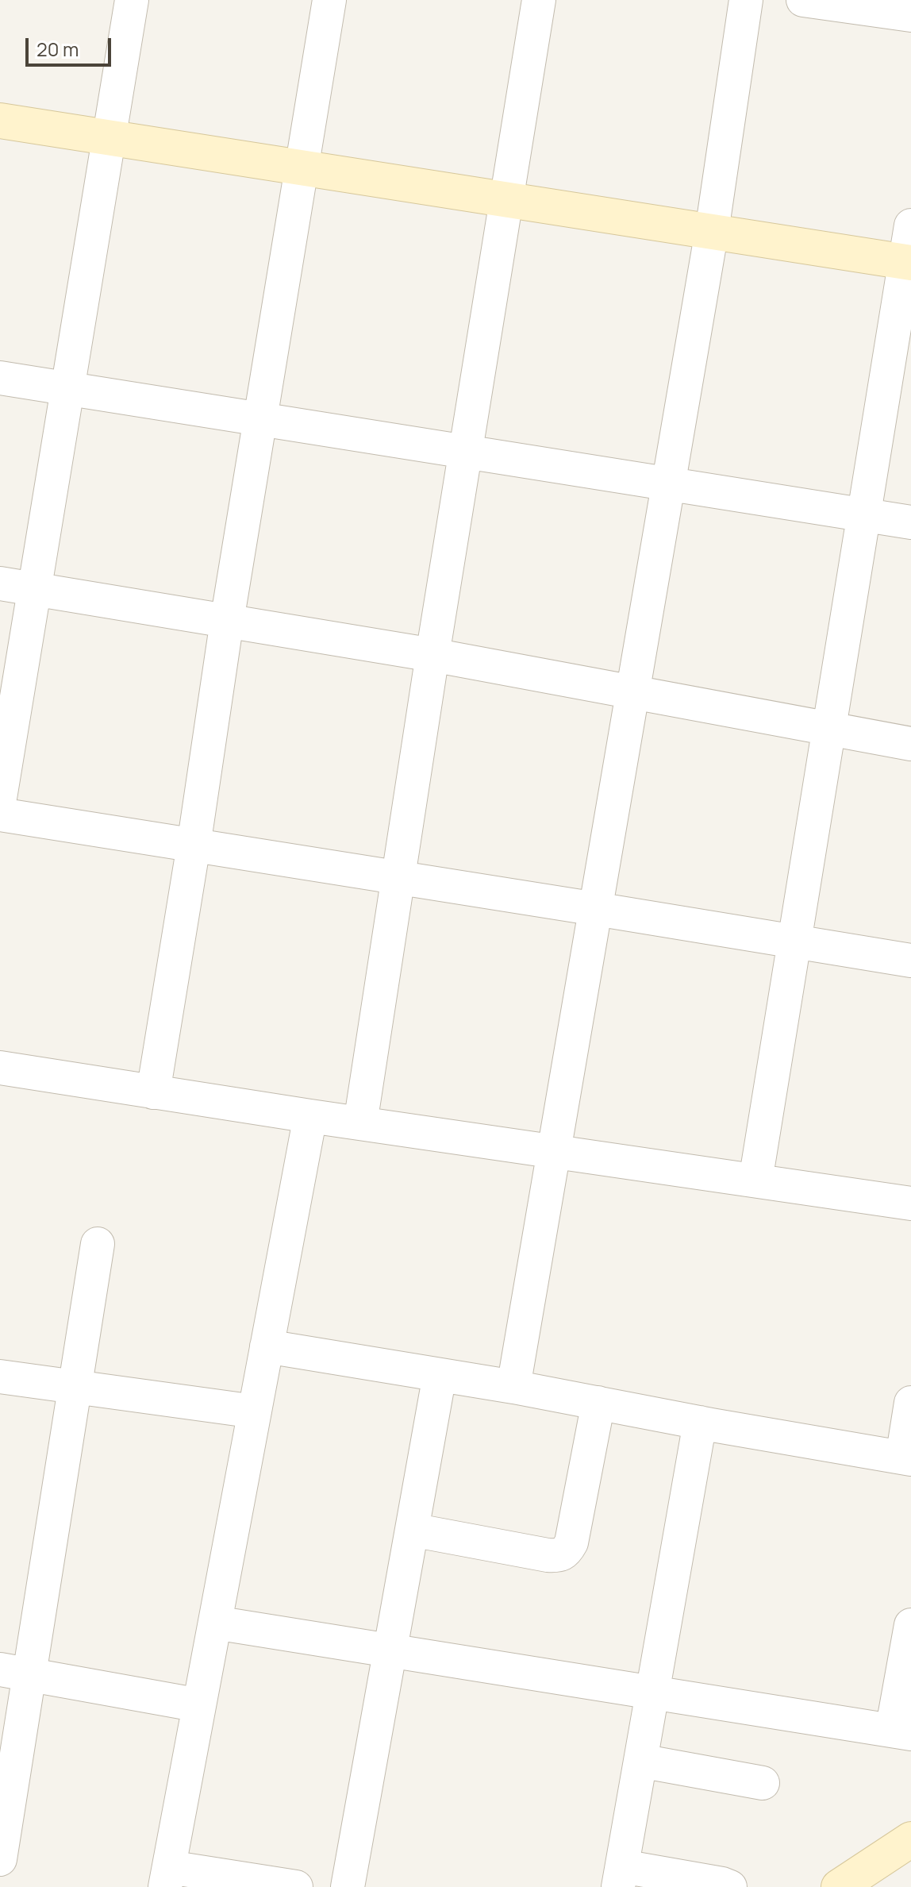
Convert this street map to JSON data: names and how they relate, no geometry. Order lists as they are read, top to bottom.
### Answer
{
  "scale_bar": "20 m"
}
